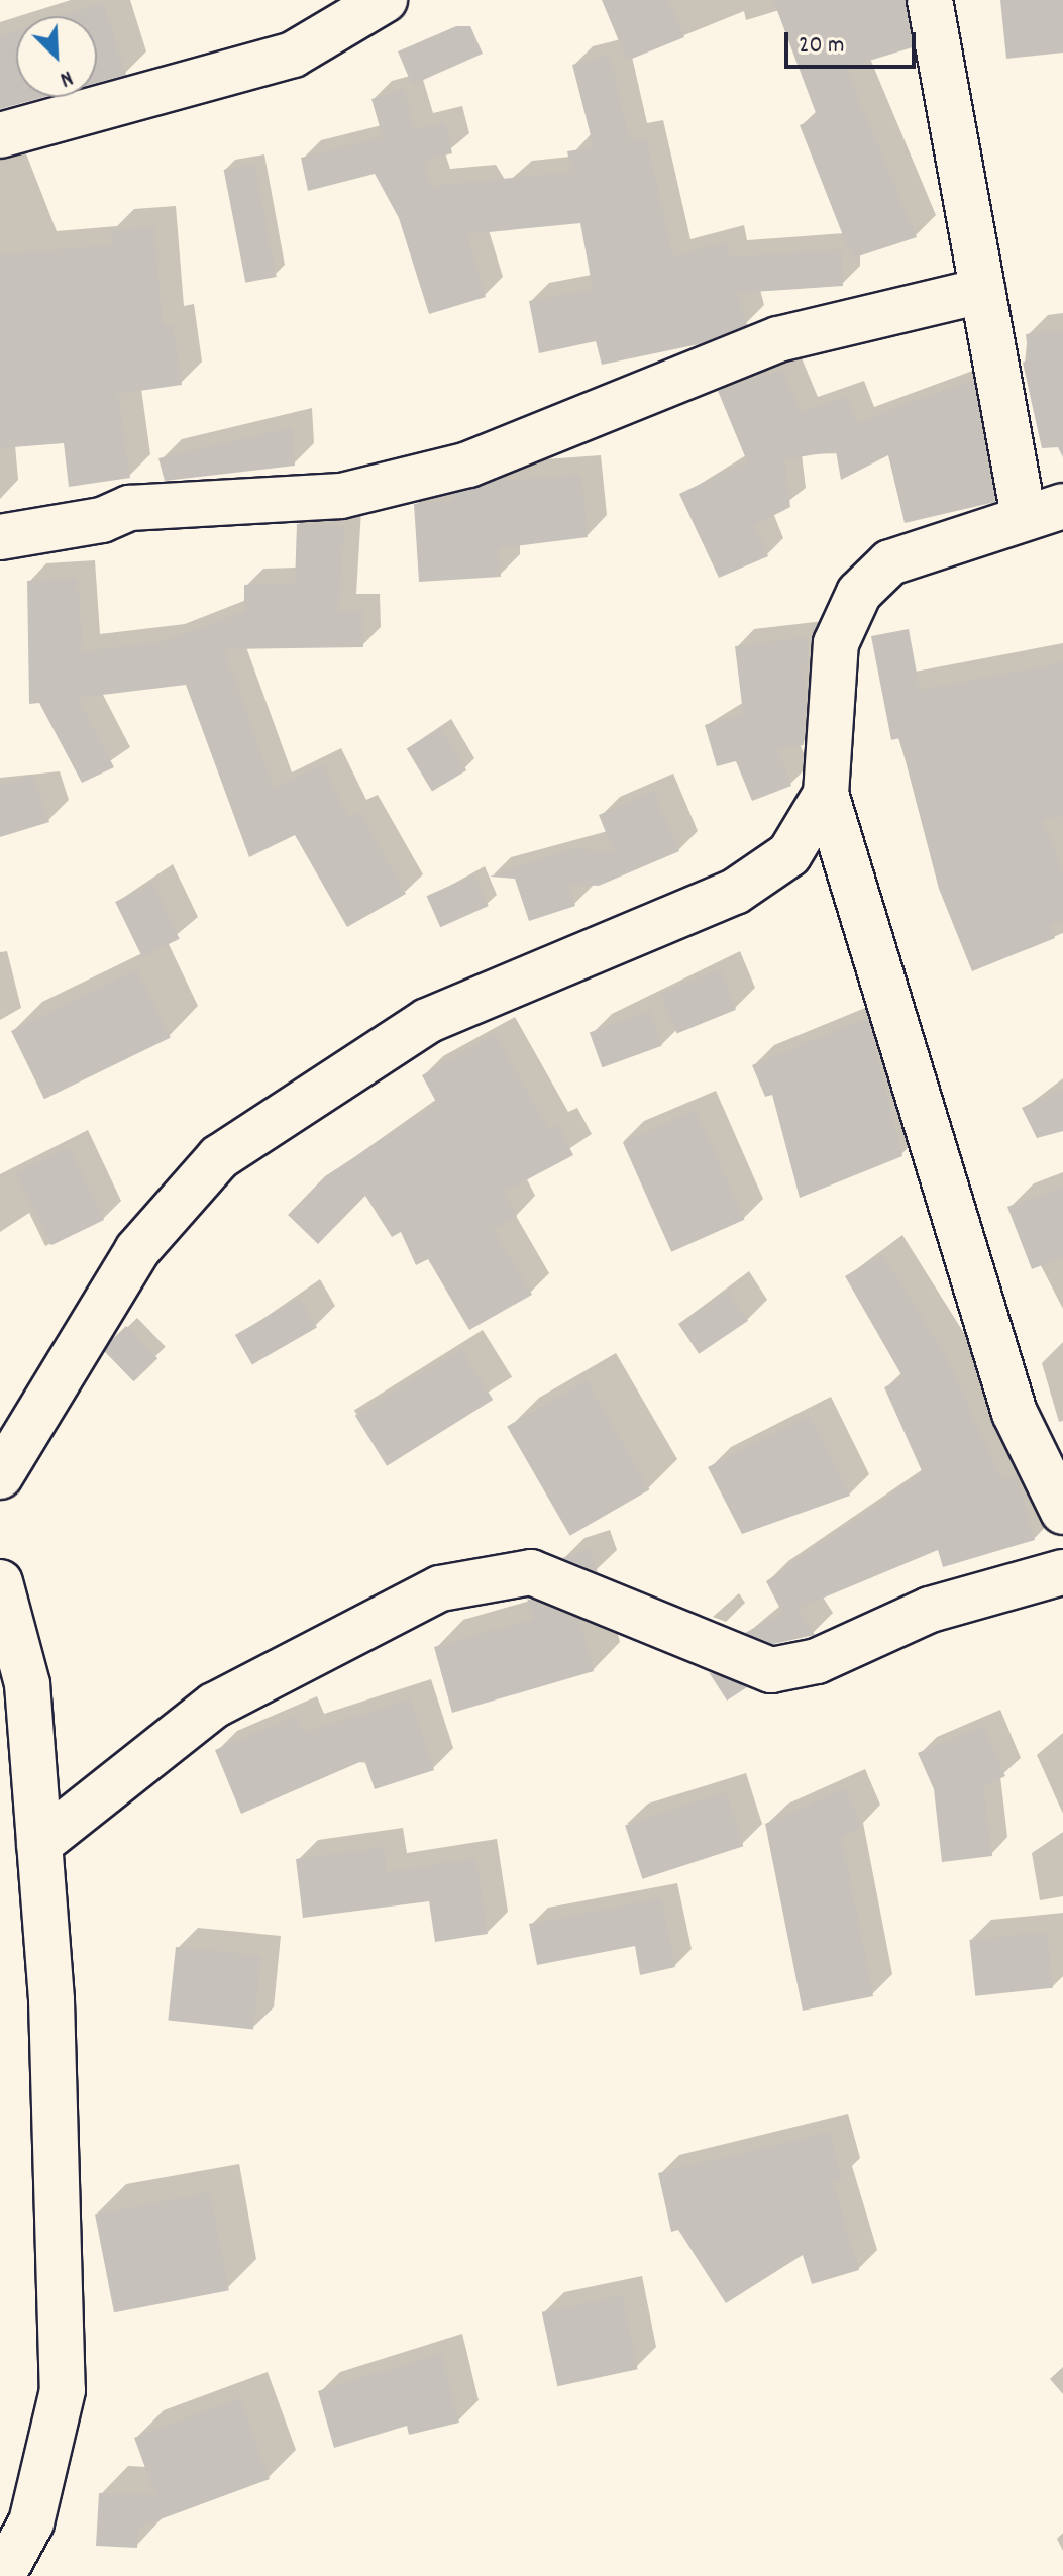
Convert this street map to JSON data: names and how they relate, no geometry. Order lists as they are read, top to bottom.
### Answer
{
  "scale_bar": "20 m",
  "north": "bottom right"
}
